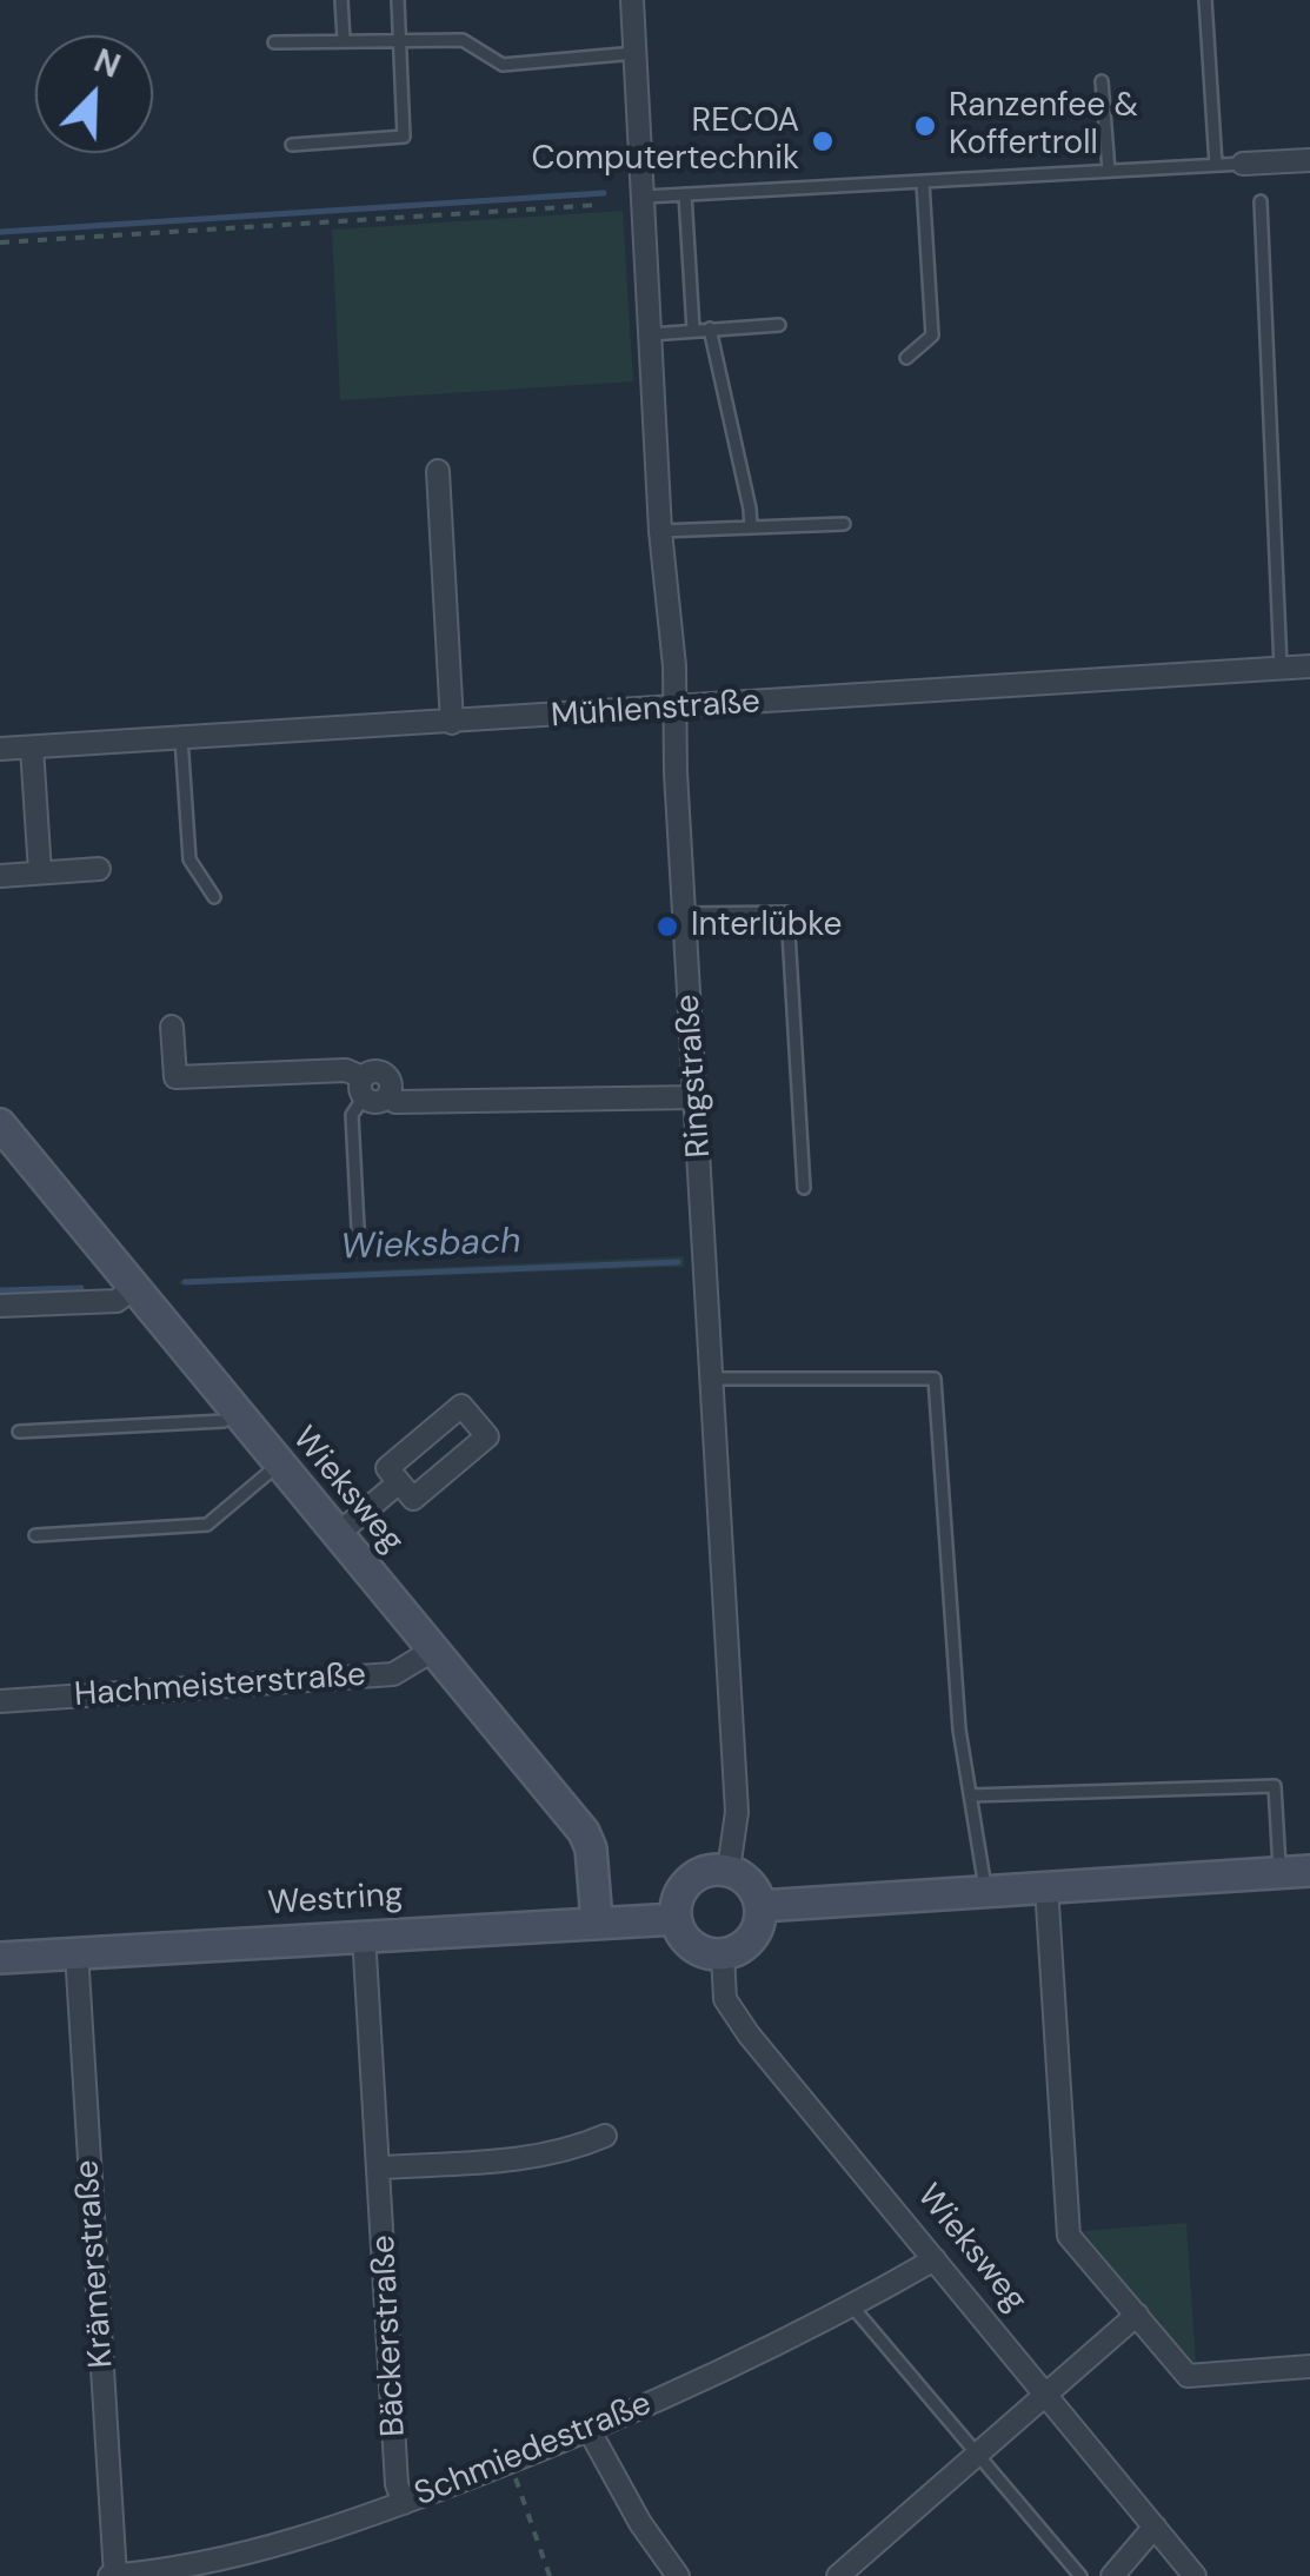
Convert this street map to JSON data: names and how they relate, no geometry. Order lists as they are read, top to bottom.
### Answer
{
  "streets": {
    "main road": ["Wieksweg", "Westring"],
    "street": [
      "Mühlenstraße",
      "Ringstraße",
      "Hachmeisterstraße",
      "Krämerstraße",
      "Bäckerstraße",
      "Schmiedestraße"
    ]
  },
  "crossings": [
    ["Mühlenstraße", "Ringstraße"],
    ["Ringstraße", "Wieksweg"],
    ["Ringstraße", "Westring"],
    ["Wieksweg", "Hachmeisterstraße"],
    ["Wieksweg", "Westring"],
    ["Wieksweg", "Schmiedestraße"],
    ["Westring", "Krämerstraße"],
    ["Westring", "Bäckerstraße"],
    ["Krämerstraße", "Schmiedestraße"],
    ["Bäckerstraße", "Schmiedestraße"]
  ],
  "water": ["Wieksbach"],
  "places": ["Ranzenfee & Koffertroll", "RECOA Computertechnik", "Interlübke"],
  "north": "top right"
}
